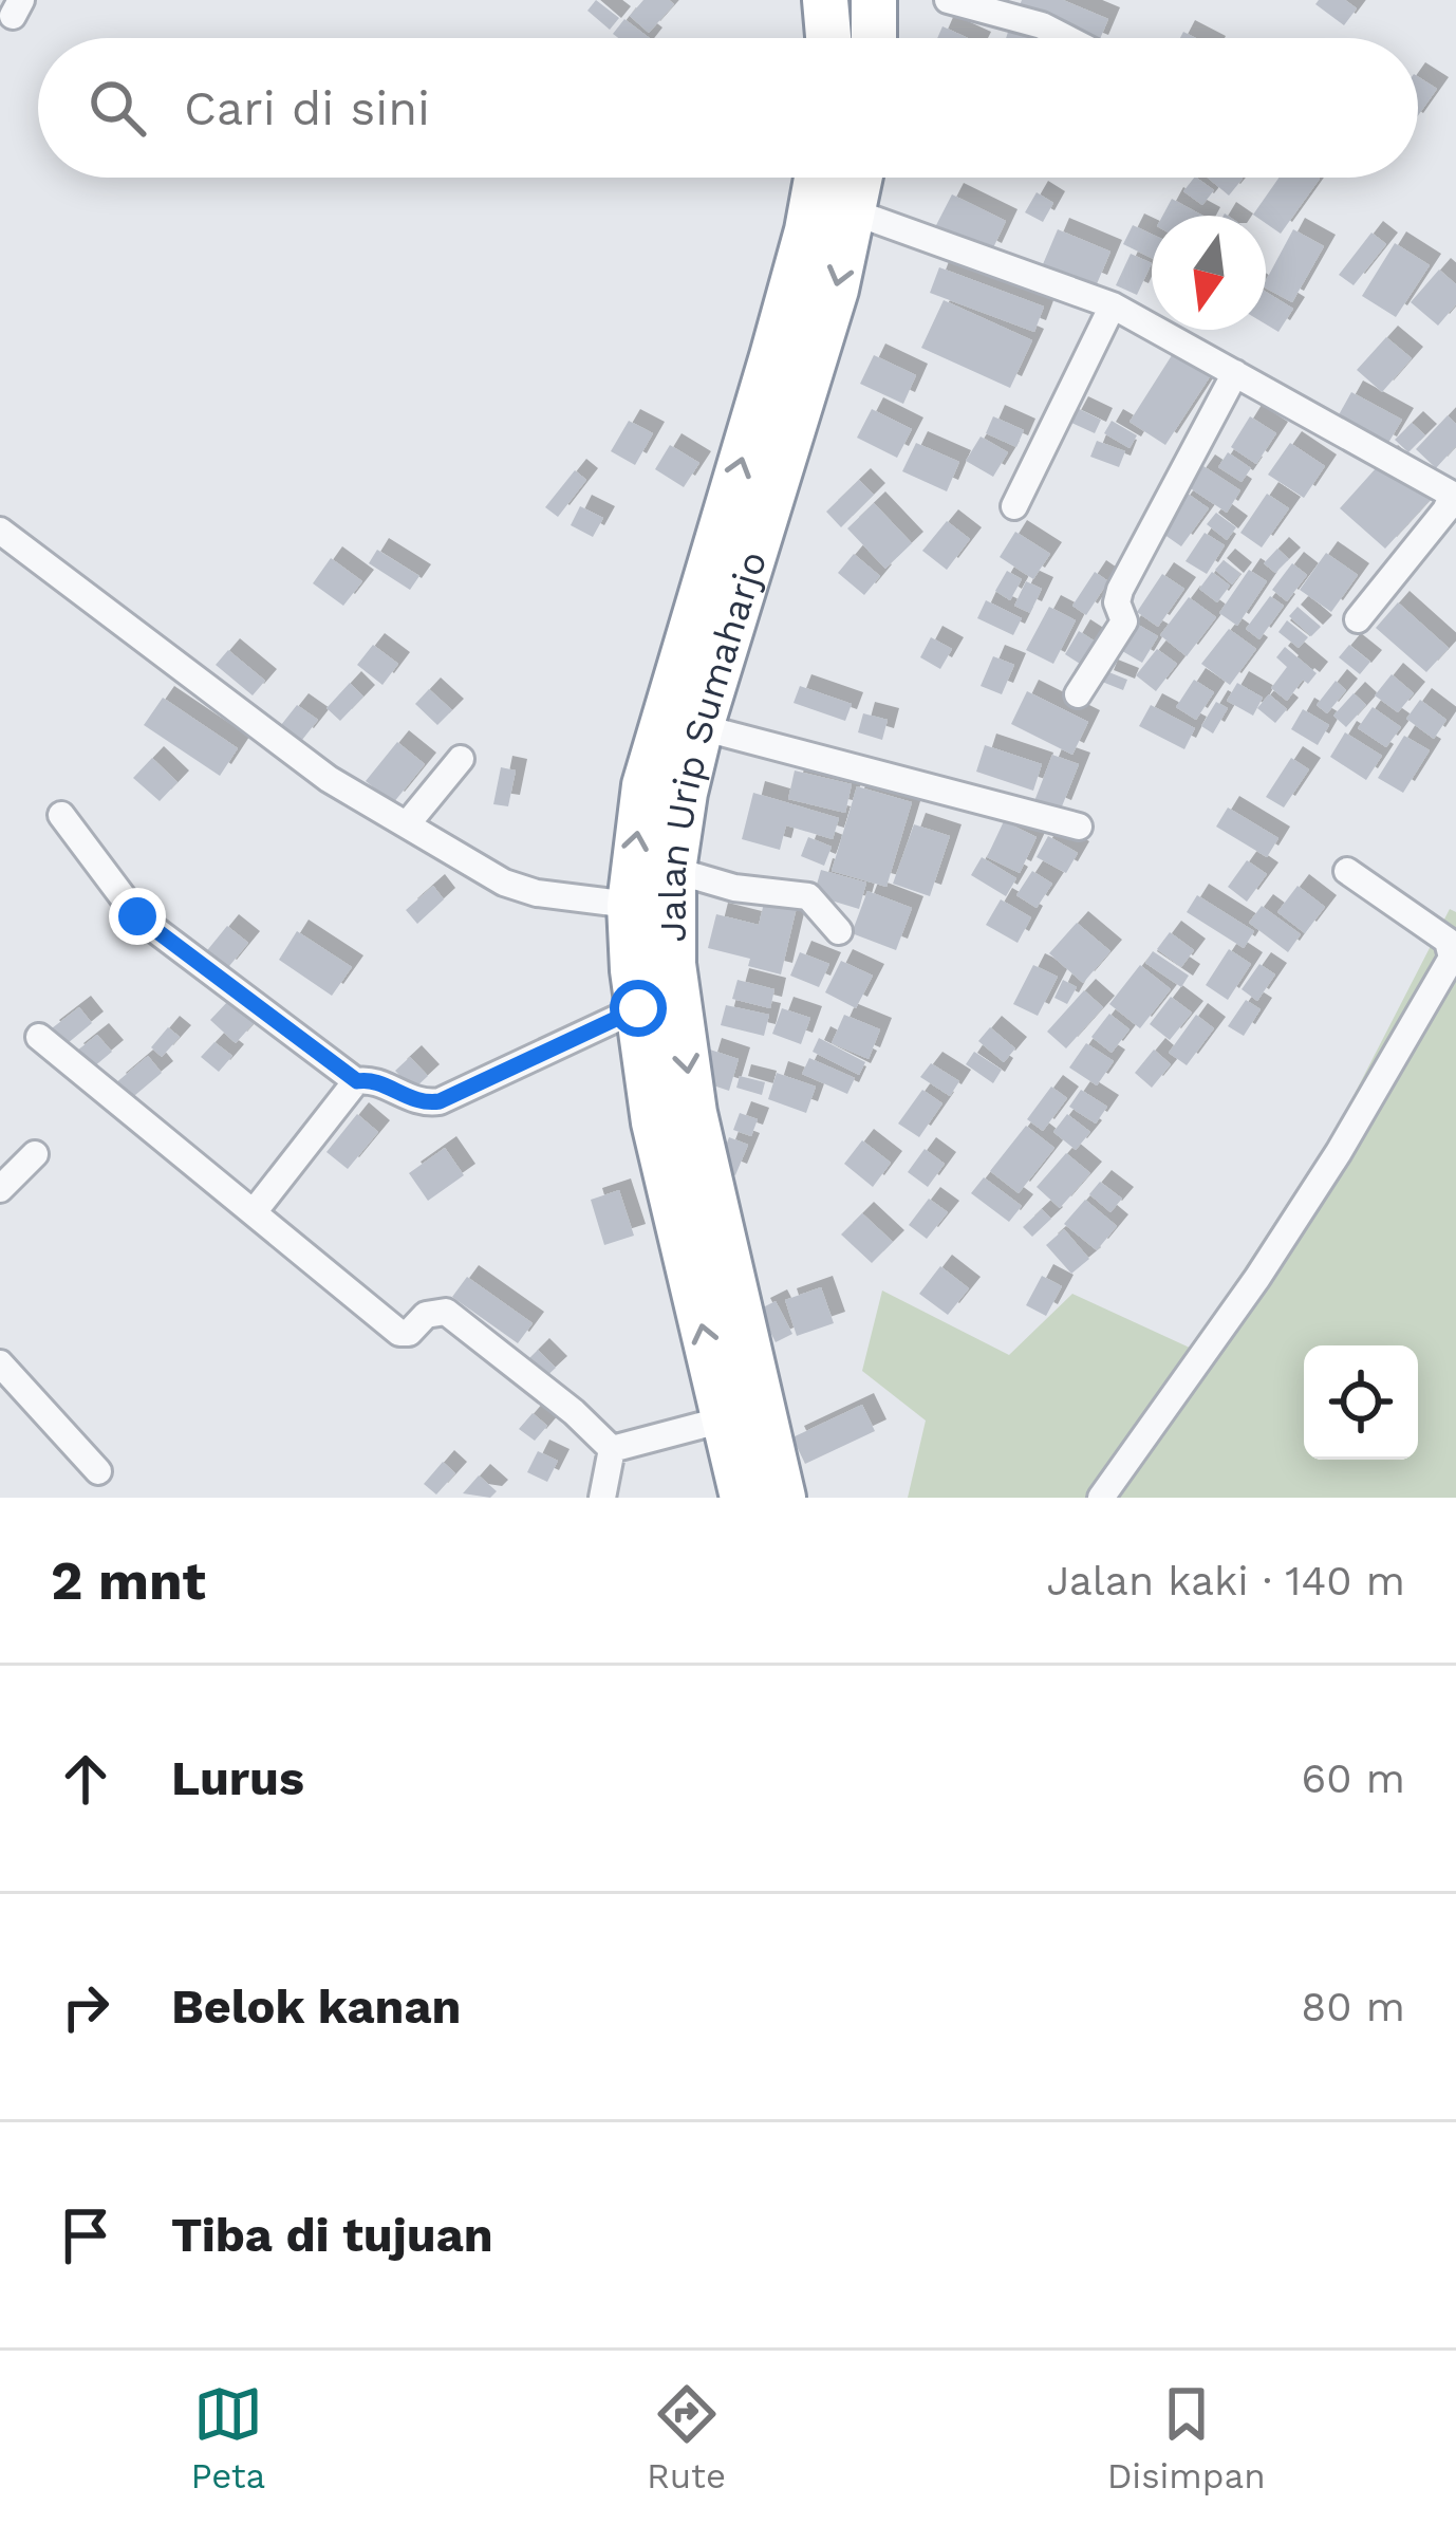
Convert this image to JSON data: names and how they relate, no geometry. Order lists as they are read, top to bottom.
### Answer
{
  "streets": {
    "highway": ["Jalan Urip Sumaharjo"]
  },
  "north": "bottom",
  "page": {
    "search": "Cari di sini",
    "heading": ["2 mnt", "Jalan kaki · 140 m"],
    "list": [
      ["Lurus", "60 m"],
      ["Belok kanan", "80 m"],
      "Tiba di tujuan"
    ],
    "nav": ["Peta", "Rute", "Disimpan"]
  }
}
